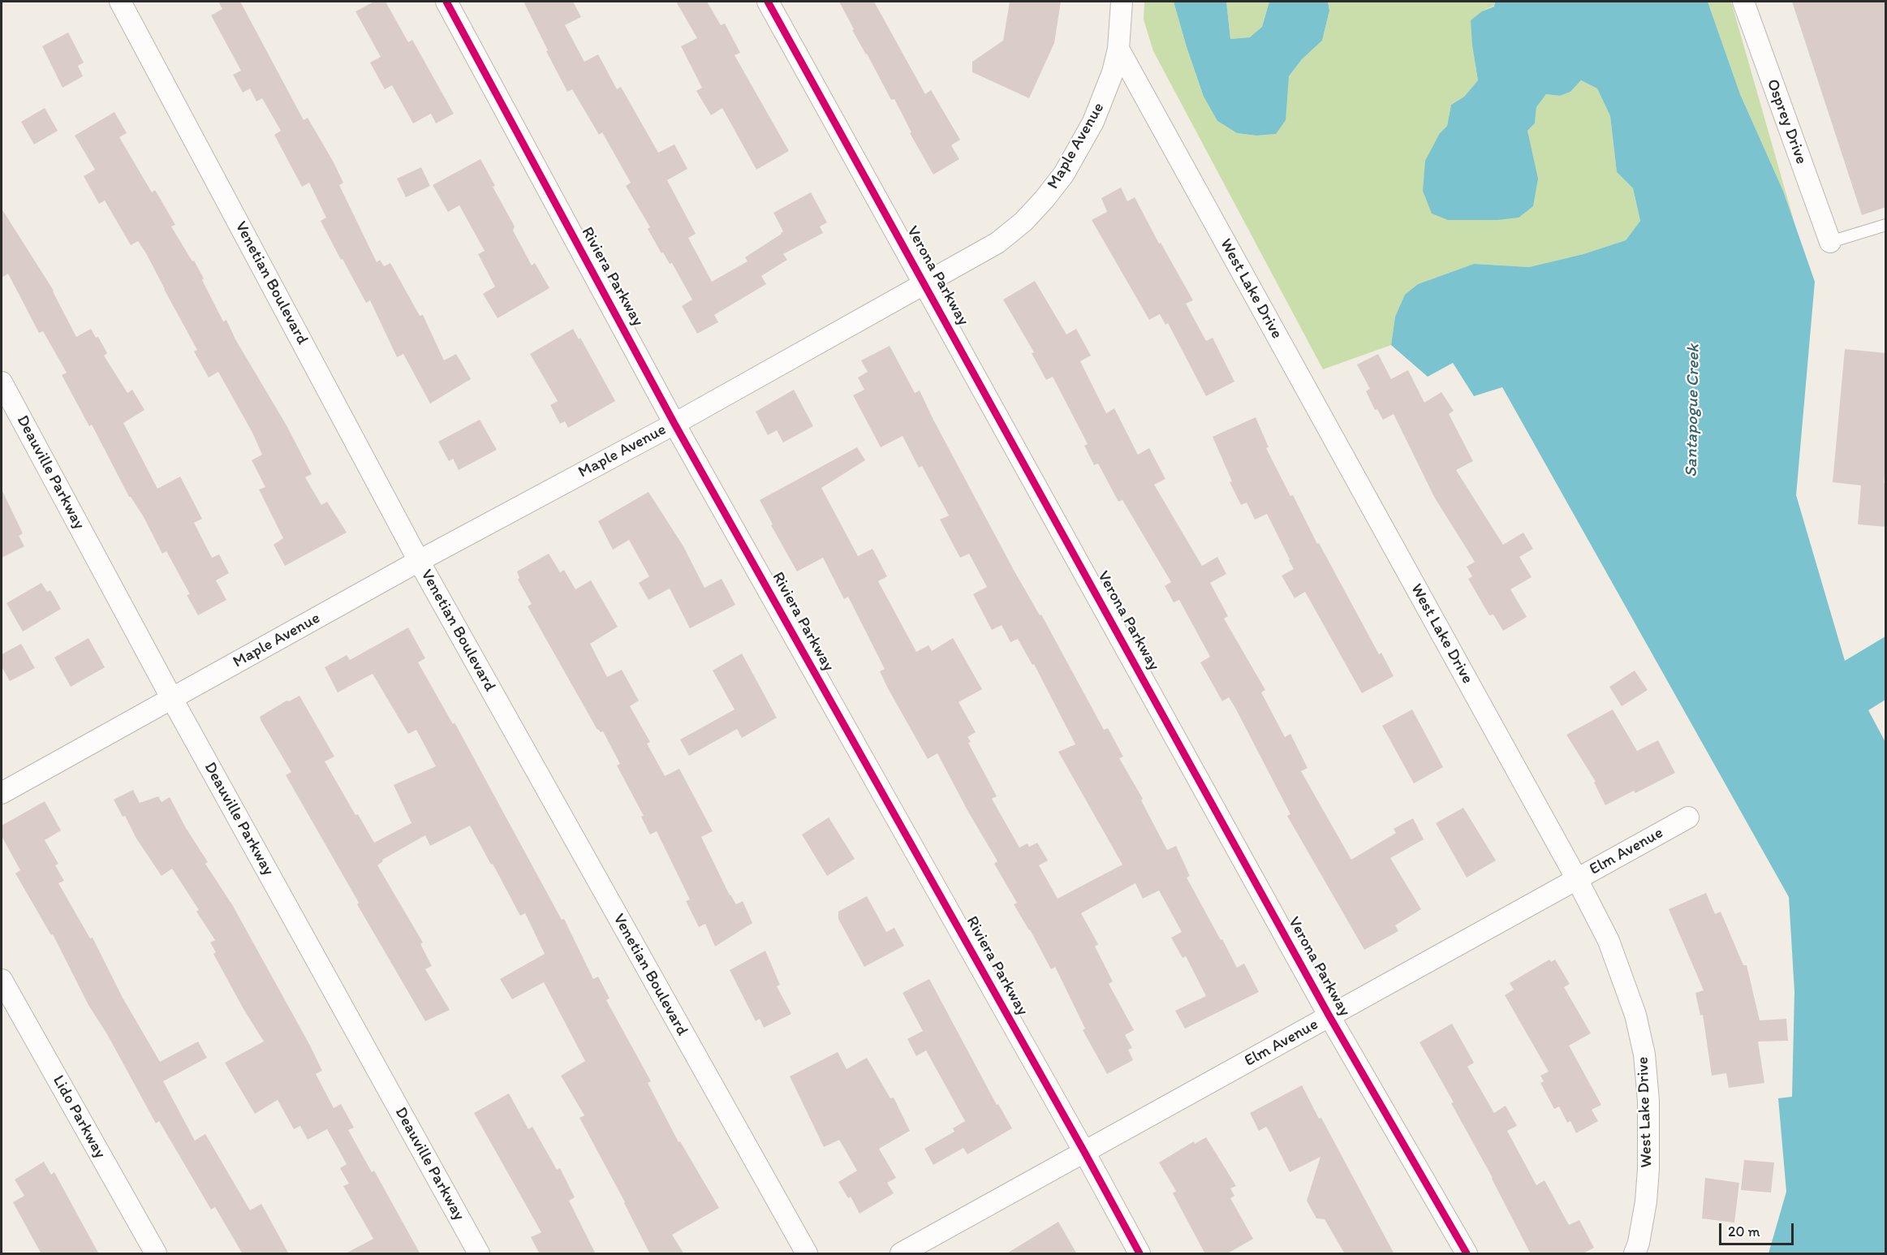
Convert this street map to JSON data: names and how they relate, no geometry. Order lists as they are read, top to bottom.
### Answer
{
  "streets": {
    "street": [
      "Osprey Drive",
      "Maple Avenue",
      "Verona Parkway",
      "Riviera Parkway",
      "Venetian Boulevard",
      "West Lake Drive",
      "Deauville Parkway",
      "Elm Avenue",
      "Lido Parkway"
    ]
  },
  "crossings": [
    ["Maple Avenue", "Verona Parkway"],
    ["Maple Avenue", "Riviera Parkway"],
    ["Maple Avenue", "Venetian Boulevard"],
    ["Maple Avenue", "West Lake Drive"],
    ["Maple Avenue", "Deauville Parkway"],
    ["Verona Parkway", "Elm Avenue"],
    ["Riviera Parkway", "Elm Avenue"],
    ["West Lake Drive", "Elm Avenue"]
  ],
  "water": ["Santapogue Creek"],
  "scale_bar": "20 m"
}
